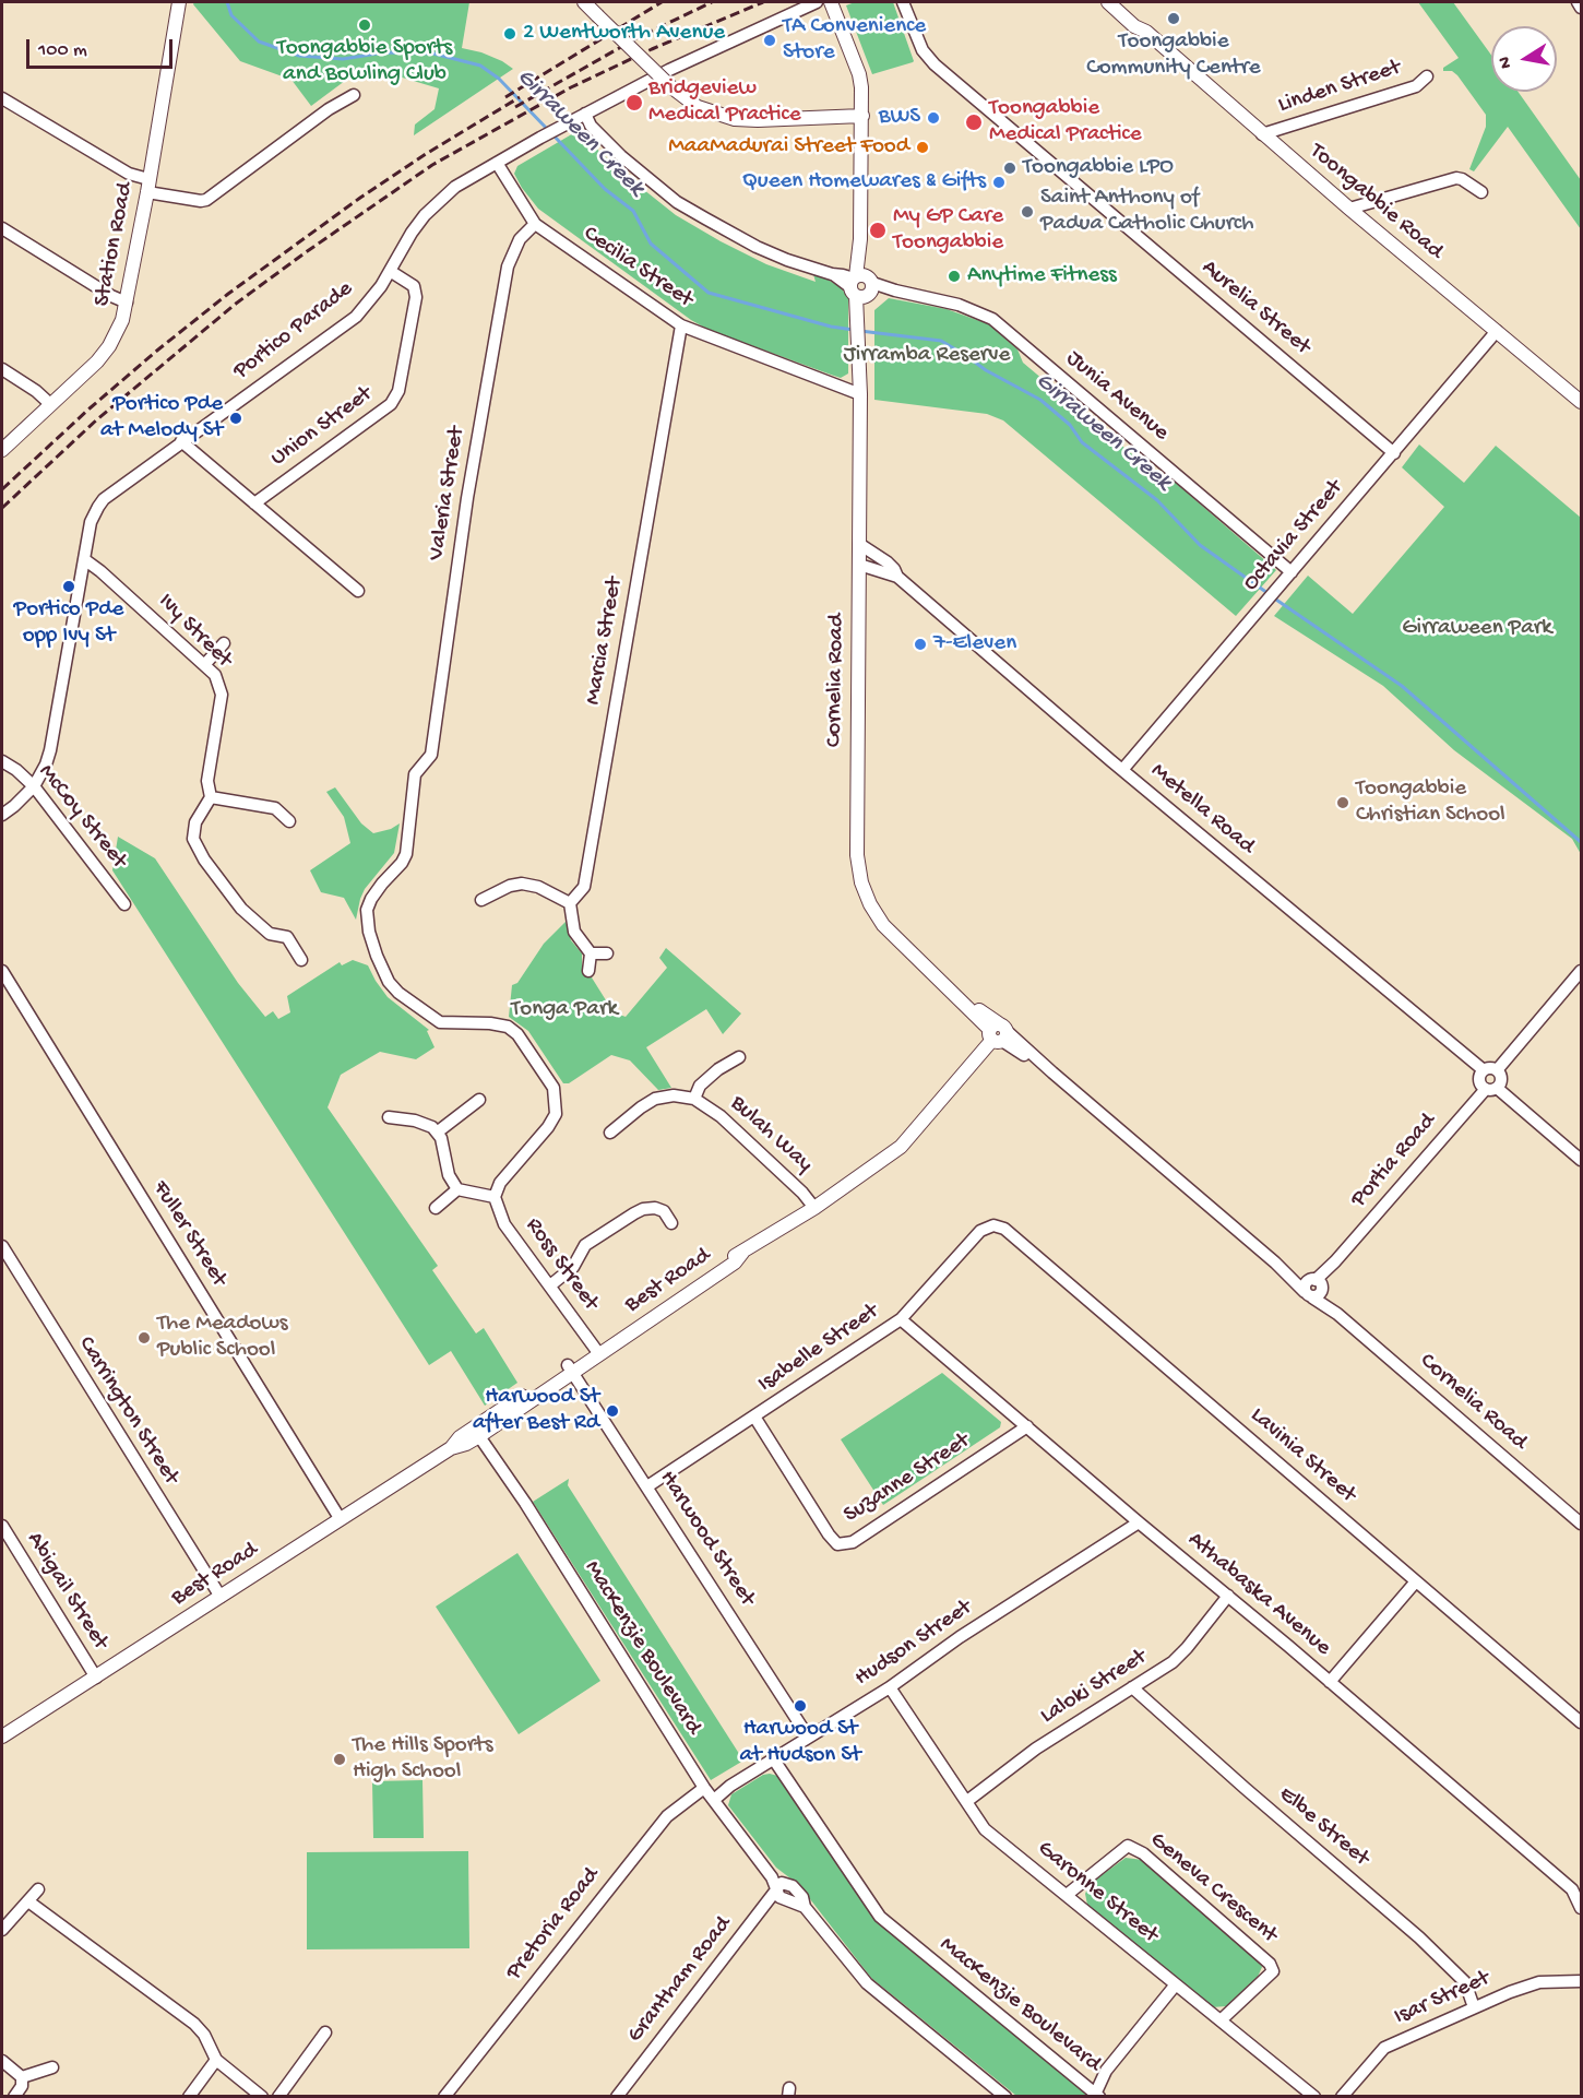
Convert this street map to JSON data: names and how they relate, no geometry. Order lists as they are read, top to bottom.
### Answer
{
  "streets": {
    "main road": [
      "Toongabbie Road",
      "Station Road",
      "Cornelia Road",
      "Best Road"
    ],
    "street": [
      "Linden Street",
      "Cecilia Street",
      "Aurelia Street",
      "Portico Parade",
      "Junia Avenue",
      "Union Street",
      "Valeria Street",
      "Octavia Street",
      "Ivy Street",
      "Marcia Street",
      "Metella Road",
      "McCoy Street",
      "Bulah Way",
      "Portia Road",
      "Fuller Street",
      "Ross Street",
      "Isabelle Street",
      "Carrington Street",
      "Lavinia Street",
      "Suzanne Street",
      "Harwood Street",
      "Abigail Street",
      "Athabaska Avenue",
      "Hudson Street",
      "MacKenzie Boulevard",
      "Laloki Street",
      "Elbe Street",
      "Geneva Crescent",
      "Garonne Street",
      "Pretoria Road",
      "Grantham Road",
      "Isar Street"
    ]
  },
  "crossings": [
    ["Linden Street", "Toongabbie Road"],
    ["Toongabbie Road", "Octavia Street"],
    ["Cecilia Street", "Portico Parade"],
    ["Cecilia Street", "Valeria Street"],
    ["Cecilia Street", "Marcia Street"],
    ["Cecilia Street", "Cornelia Road"],
    ["Aurelia Street", "Octavia Street"],
    ["Portico Parade", "Junia Avenue"],
    ["Portico Parade", "Union Street"],
    ["Portico Parade", "Ivy Street"],
    ["Portico Parade", "McCoy Street"],
    ["Junia Avenue", "Octavia Street"],
    ["Junia Avenue", "Cornelia Road"],
    ["Valeria Street", "Ross Street"],
    ["Octavia Street", "Metella Road"],
    ["Cornelia Road", "Metella Road"],
    ["Cornelia Road", "Portia Road"],
    ["Cornelia Road", "Best Road"],
    ["Metella Road", "Portia Road"],
    ["Bulah Way", "Best Road"],
    ["Fuller Street", "Best Road"],
    ["Ross Street", "Best Road"],
    ["Best Road", "Carrington Street"],
    ["Best Road", "Harwood Street"],
    ["Best Road", "Abigail Street"],
    ["Best Road", "MacKenzie Boulevard"],
    ["Isabelle Street", "Lavinia Street"],
    ["Isabelle Street", "Suzanne Street"],
    ["Isabelle Street", "Harwood Street"],
    ["Isabelle Street", "Athabaska Avenue"],
    ["Suzanne Street", "Athabaska Avenue"],
    ["Harwood Street", "Hudson Street"],
    ["Athabaska Avenue", "Hudson Street"],
    ["Athabaska Avenue", "Laloki Street"],
    ["Hudson Street", "MacKenzie Boulevard"],
    ["Hudson Street", "Garonne Street"],
    ["MacKenzie Boulevard", "Pretoria Road"],
    ["MacKenzie Boulevard", "Grantham Road"],
    ["Laloki Street", "Elbe Street"],
    ["Laloki Street", "Garonne Street"],
    ["Elbe Street", "Isar Street"],
    ["Geneva Crescent", "Garonne Street"]
  ],
  "water": ["Girraween Creek"],
  "parks": ["Jirramba Reserve", "Girraween Park", "Tonga Park"],
  "places": [
    "Toongabbie Community Centre",
    "Toongabbie Sports and Bowling Club",
    "2 Wentworth Avenue",
    "TA Convenience Store",
    "Bridgeview Medical Practice",
    "BWS",
    "Toongabbie Medical Practice",
    "MaaMadurai Street Food",
    "Toongabbie LPO",
    "Queen Homewares & Gifts",
    "Saint Anthony of Padua Catholic Church",
    "My GP Care Toongabbie",
    "Anytime Fitness",
    "Portico Pde at Melody St",
    "Portico Pde opp Ivy St",
    "7-Eleven",
    "Toongabbie Christian School",
    "The Meadows Public School",
    "Harwood St after Best Rd",
    "Harwood St at Hudson St",
    "The Hills Sports High School"
  ],
  "scale_bar": "100 m",
  "north": "left"
}
